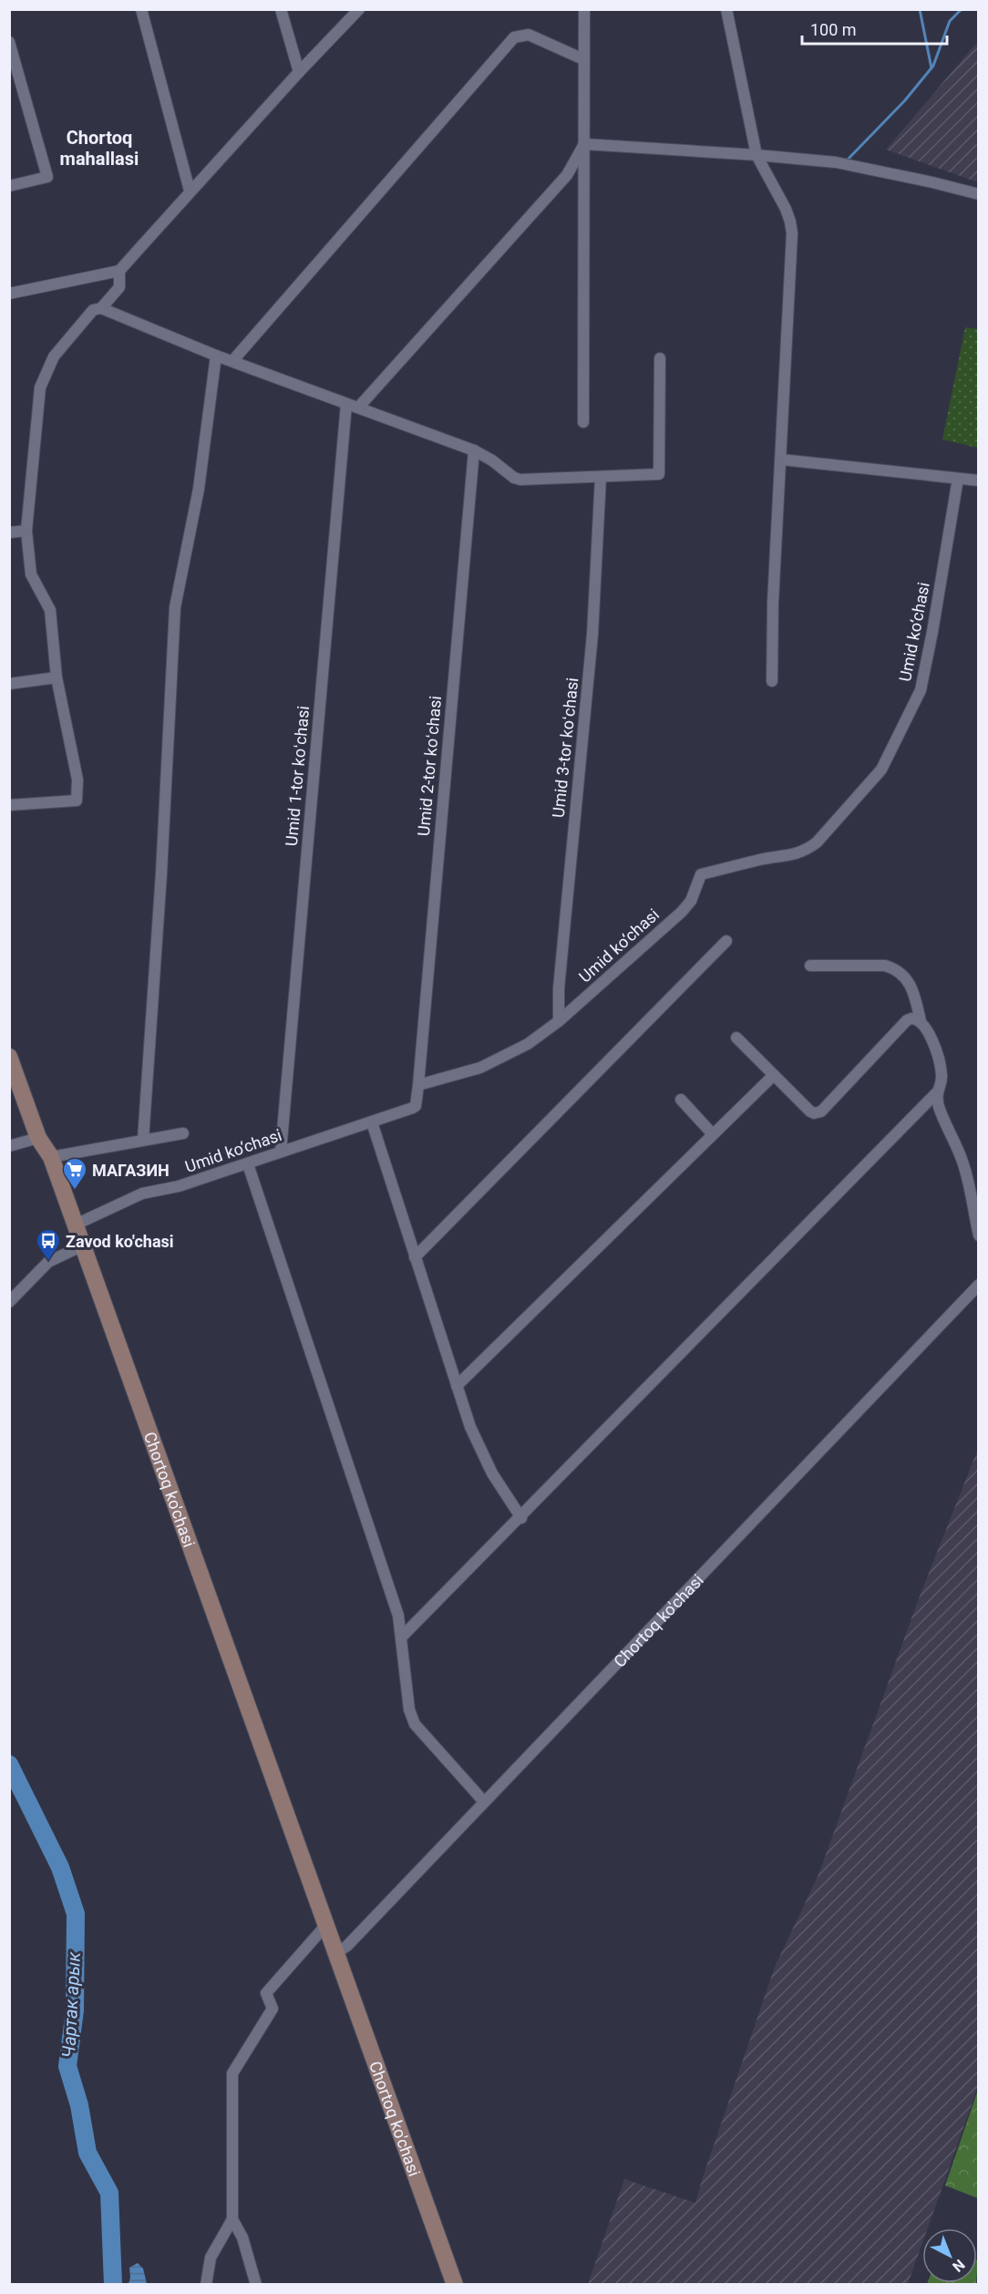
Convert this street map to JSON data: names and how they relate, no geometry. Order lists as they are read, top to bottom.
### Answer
{
  "streets": {
    "street": [
      "Umid ko‘chasi",
      "Umid 3-tor koʻchasi",
      "Umid 2-tor koʻchasi",
      "Umid 1-tor koʻchasi",
      "Chortoq ko'chasi"
    ]
  },
  "crossings": [
    ["Umid ko‘chasi", "Umid 3-tor koʻchasi"],
    ["Umid ko‘chasi", "Umid 2-tor koʻchasi"],
    ["Umid ko‘chasi", "Umid 1-tor koʻchasi"],
    ["Umid ko‘chasi", "Chortoq ko'chasi"]
  ],
  "districts": ["Chortoq mahallasi"],
  "water": ["Чартак арык"],
  "places": {
    "supermarket": ["МАГАЗИН"],
    "bus stop": ["Zavod ko'chasi"]
  },
  "scale_bar": "100 m",
  "north": "bottom right"
}
